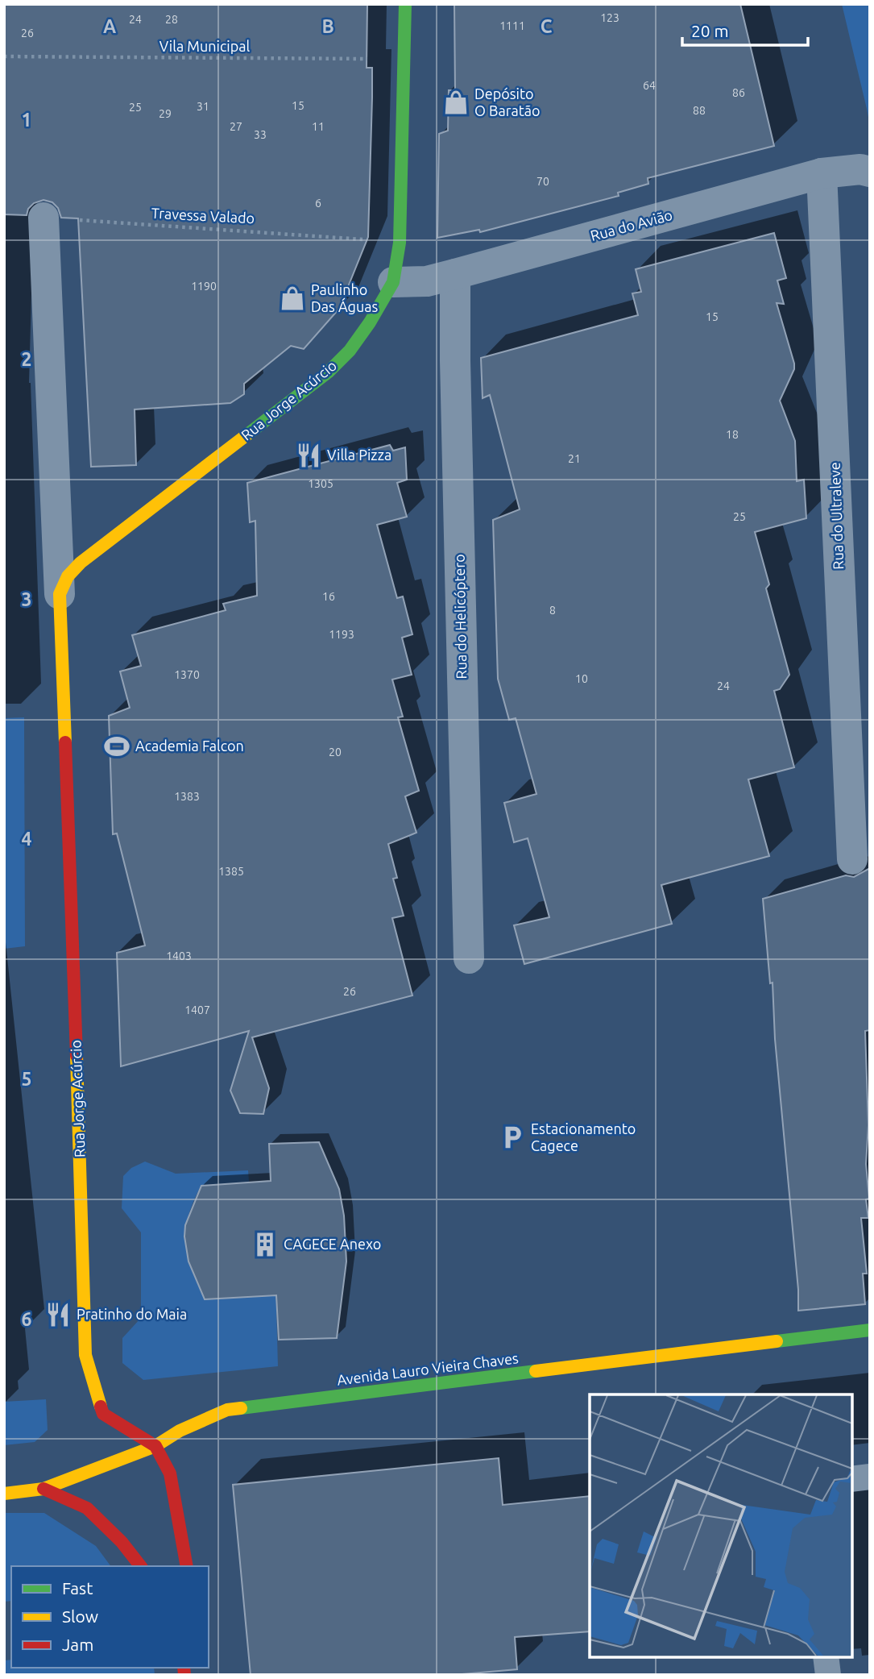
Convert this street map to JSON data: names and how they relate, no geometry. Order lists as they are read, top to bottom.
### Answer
{
  "streets": {
    "street": [
      "Rua do Avião",
      "Rua Jorge Acúrcio",
      "Rua do Ultraleve",
      "Rua do Helicóptero",
      "Avenida Lauro Vieira Chaves"
    ],
    "path": ["Vila Municipal", "Travessa Valado"]
  },
  "crossings": [
    ["Vila Municipal", "Rua Jorge Acúrcio"],
    ["Travessa Valado", "Rua Jorge Acúrcio"],
    ["Rua do Avião", "Rua Jorge Acúrcio"],
    ["Rua do Avião", "Rua do Ultraleve"],
    ["Rua do Avião", "Rua do Helicóptero"],
    ["Rua Jorge Acúrcio", "Avenida Lauro Vieira Chaves"]
  ],
  "places": {
    "shop": ["Depósito O Baratão", "Paulinho Das Águas"],
    "restaurant": ["Villa Pizza", "Pratinho do Maia"],
    "sports": ["Academia Falcon"],
    "parking": ["Estacionamento Cagece"],
    "building": ["CAGECE Anexo"]
  },
  "house_numbers": [
    "123",
    "24",
    "28",
    "1111",
    "26",
    "64",
    "86",
    "15",
    "31",
    "25",
    "88",
    "29",
    "27",
    "11",
    "33",
    "70",
    "6",
    "1190",
    "15",
    "18",
    "21",
    "1305",
    "25",
    "16",
    "8",
    "1193",
    "1370",
    "10",
    "24",
    "20",
    "1383",
    "1385",
    "1403",
    "26",
    "1407"
  ],
  "legend": ["Fast", "Slow", "Jam"],
  "scale_bar": "20 m",
  "grid": {
    "columns": ["A", "B", "C"],
    "rows": [
      "1",
      "2",
      "3",
      "4",
      "5",
      "6"
    ]
  }
}
